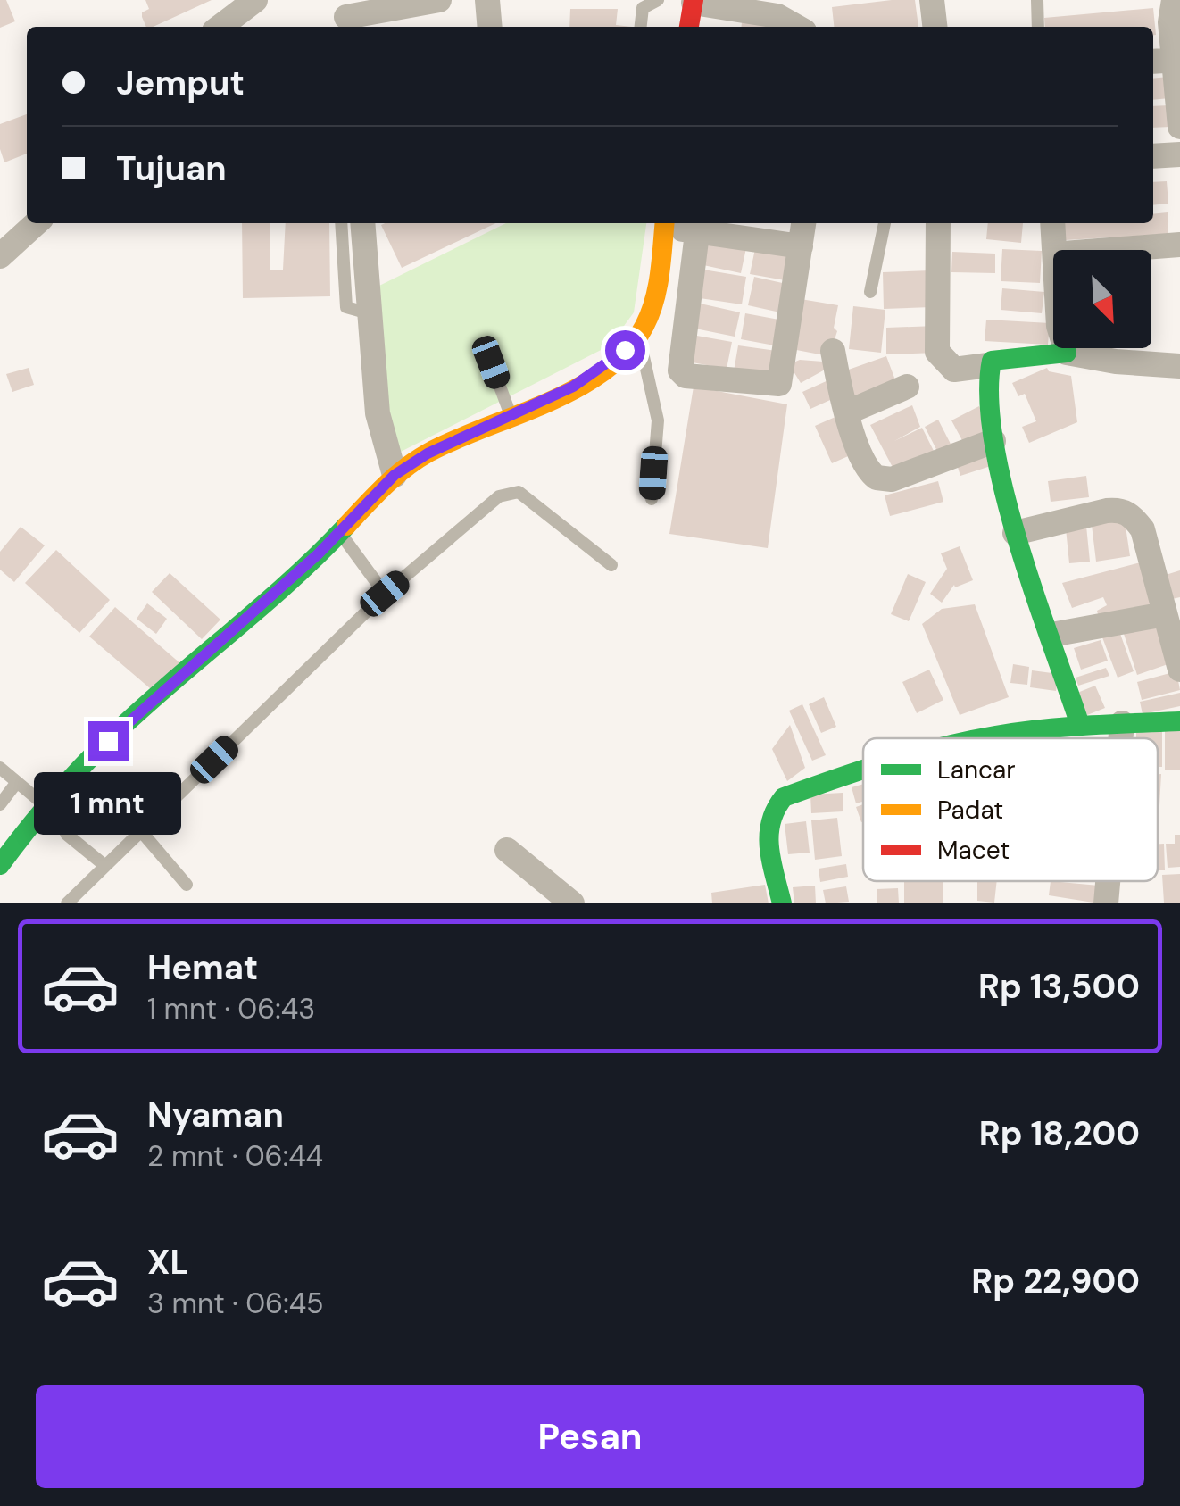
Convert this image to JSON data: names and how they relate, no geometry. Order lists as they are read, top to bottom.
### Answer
{
  "legend": ["Lancar", "Padat", "Macet"],
  "north": "bottom right",
  "page": {
    "banner": ["Jemput", "Tujuan"],
    "bubble": "1 mnt",
    "list": [
      {
        "name": "Hemat",
        "note": "1 mnt · 06:43",
        "value": "Rp 13,500"
      },
      {
        "name": "Nyaman",
        "note": "2 mnt · 06:44",
        "value": "Rp 18,200"
      },
      {
        "name": "XL",
        "note": "3 mnt · 06:45",
        "value": "Rp 22,900"
      }
    ],
    "buttons": "Pesan"
  }
}
